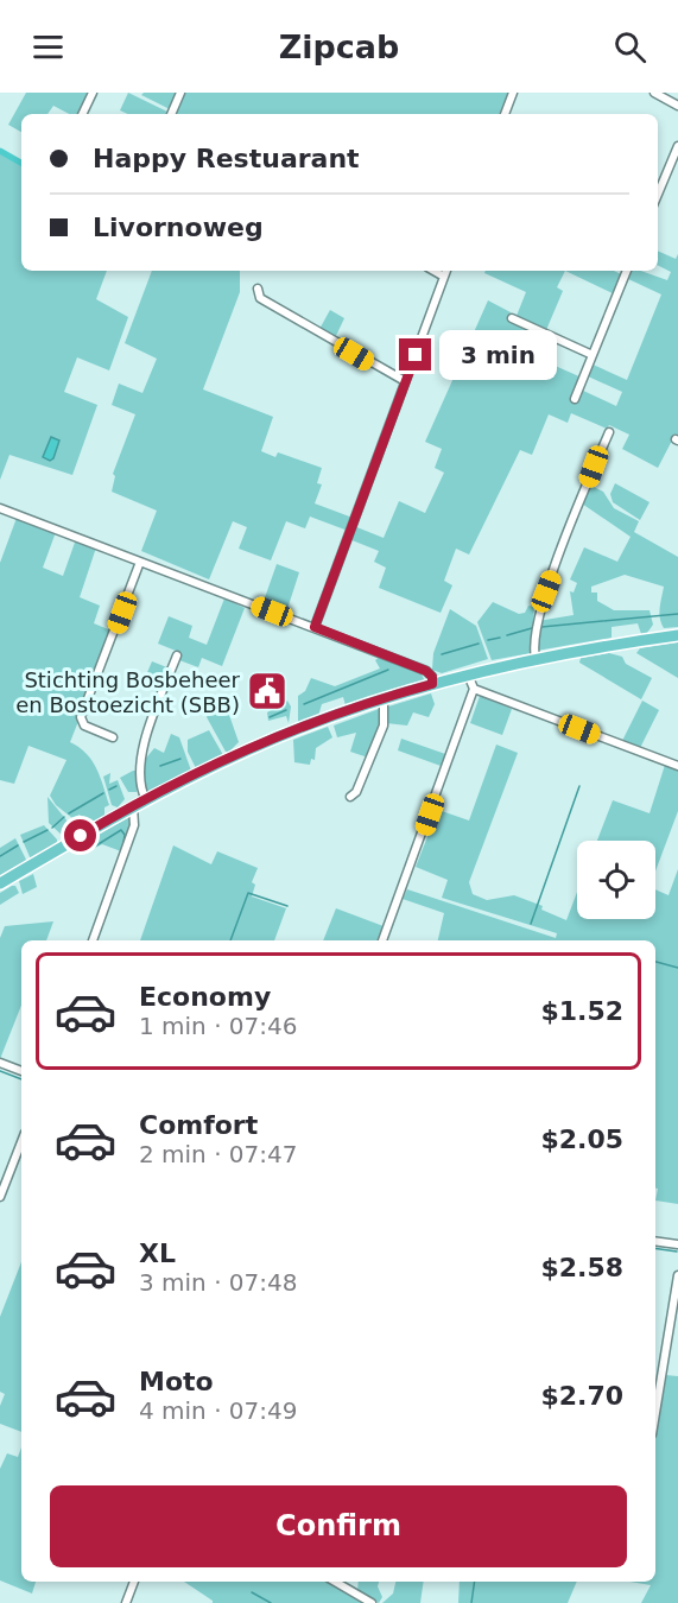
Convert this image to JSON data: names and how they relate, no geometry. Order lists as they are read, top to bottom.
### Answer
{
  "places": {
    "public building": ["Stichting Bosbeheer en Bostoezicht (SBB)"]
  },
  "page": {
    "header": "Zipcab",
    "banner": ["Happy Restuarant", "Livornoweg"],
    "bubble": "3 min",
    "list": [
      {
        "name": "Economy",
        "note": "1 min · 07:46",
        "value": "$1.52"
      },
      {
        "name": "Comfort",
        "note": "2 min · 07:47",
        "value": "$2.05"
      },
      {
        "name": "XL",
        "note": "3 min · 07:48",
        "value": "$2.58"
      },
      {
        "name": "Moto",
        "note": "4 min · 07:49",
        "value": "$2.70"
      }
    ],
    "buttons": "Confirm"
  }
}
